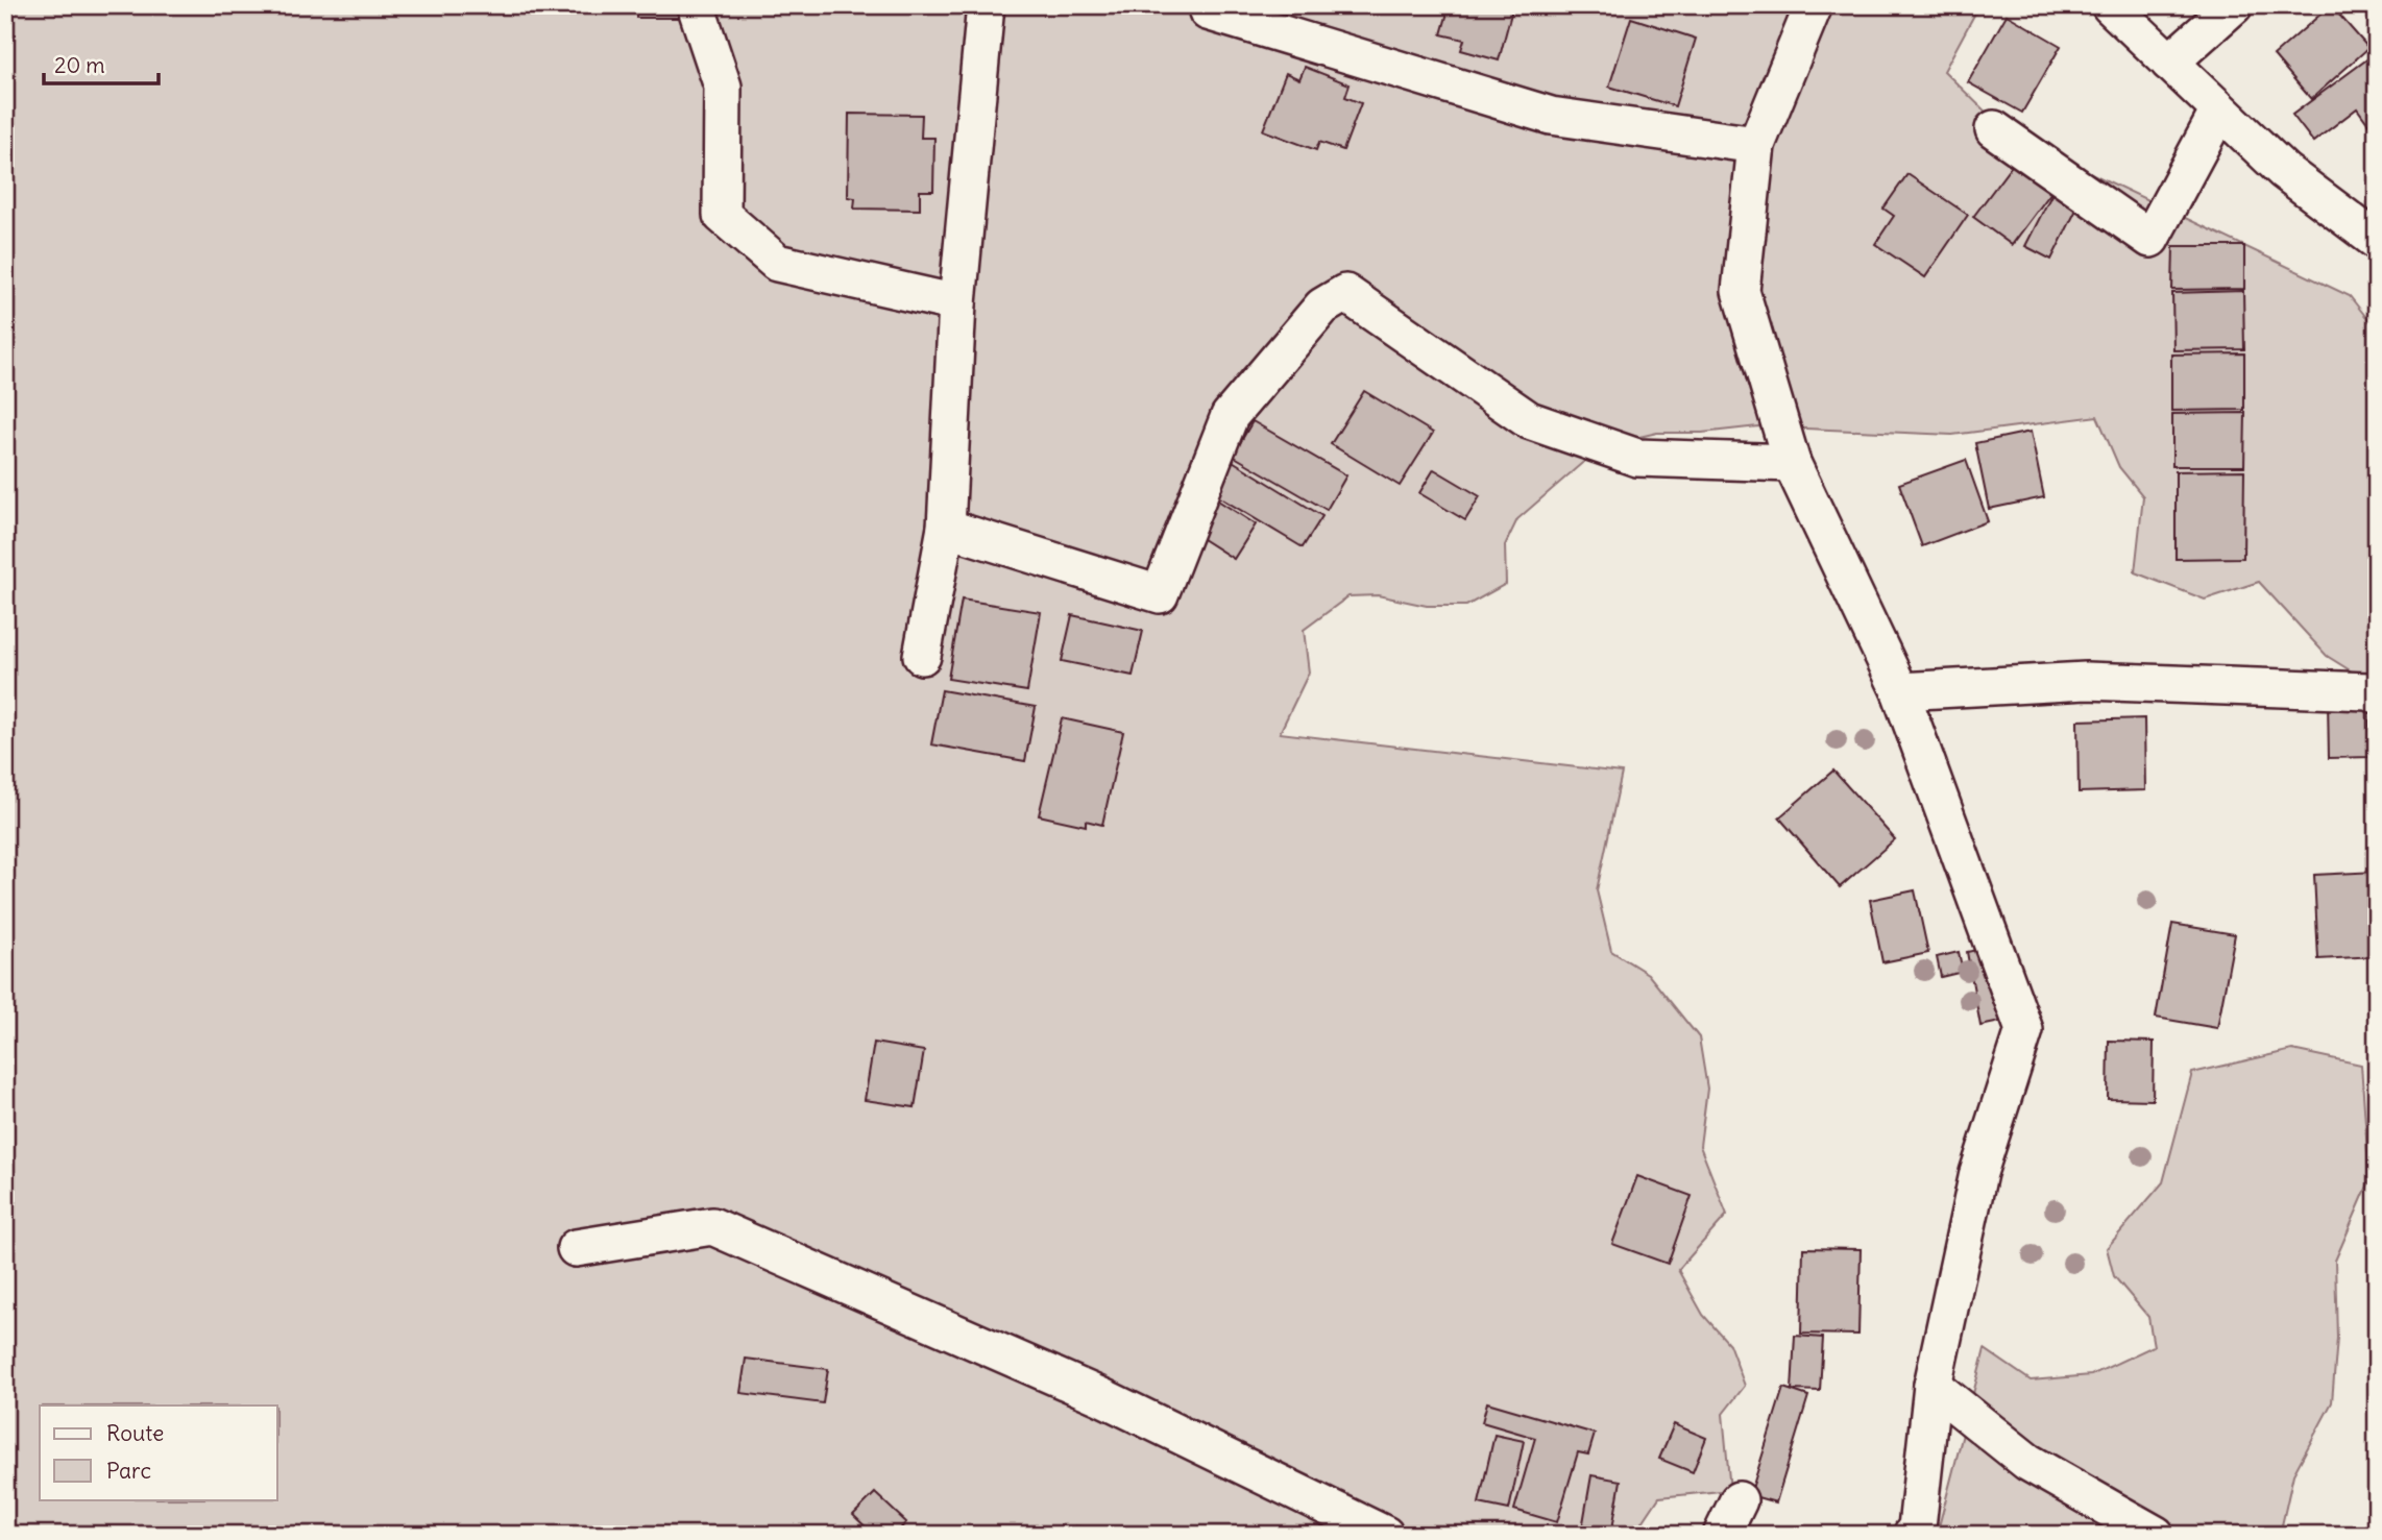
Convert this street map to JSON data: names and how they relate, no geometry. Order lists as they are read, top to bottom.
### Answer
{
  "legend": ["Route", "Parc"],
  "scale_bar": "20 m"
}
